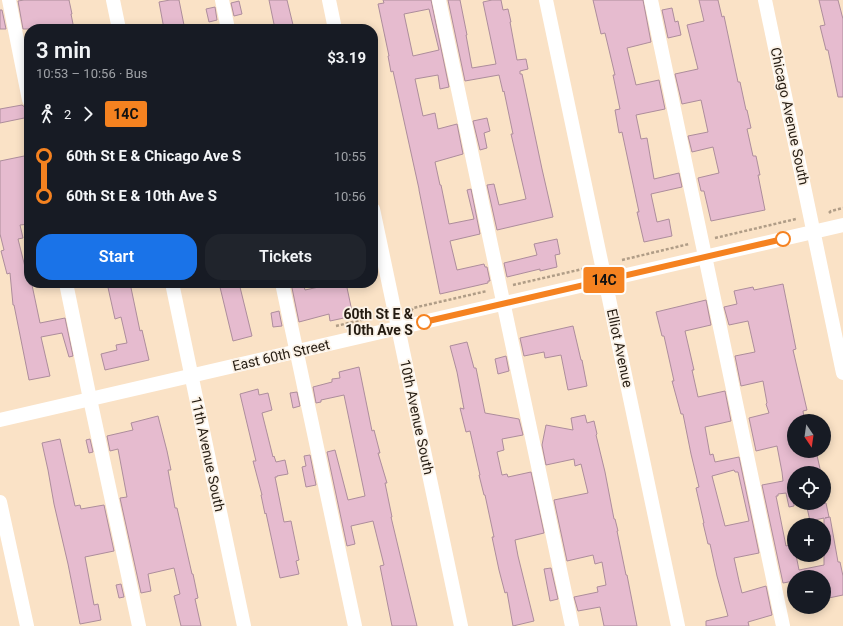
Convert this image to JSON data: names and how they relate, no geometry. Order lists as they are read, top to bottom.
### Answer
{
  "streets": {
    "street": [
      "Chicago Avenue South",
      "Elliot Avenue",
      "East 60th Street",
      "10th Avenue South",
      "11th Avenue South"
    ]
  },
  "crossings": [
    ["Chicago Avenue South", "East 60th Street"],
    ["Elliot Avenue", "East 60th Street"],
    ["East 60th Street", "10th Avenue South"],
    ["East 60th Street", "11th Avenue South"]
  ],
  "places": ["60th St E & 10th Ave S"],
  "lines": ["bus line 14C"],
  "north": "bottom",
  "page": {
    "on_map": "14C",
    "heading": ["3 min", "10:53 – 10:56 · Bus", "$3.19"],
    "legs": ["2", "14C"],
    "list": [
      {
        "name": "60th St E & Chicago Ave S",
        "value": "10:55"
      },
      {
        "name": "60th St E & 10th Ave S",
        "value": "10:56"
      }
    ],
    "buttons": ["Start", "Tickets"],
    "map_buttons": ["+", "−"]
  }
}
